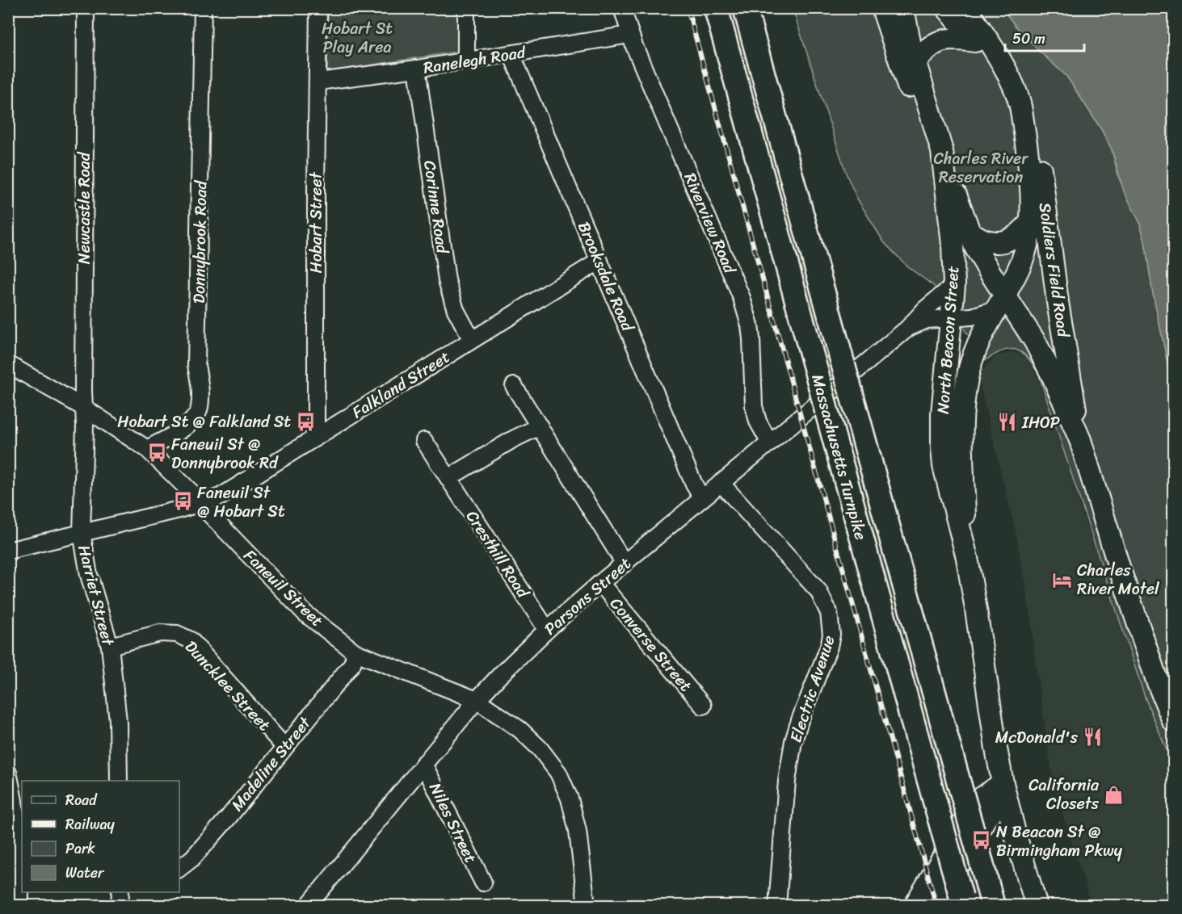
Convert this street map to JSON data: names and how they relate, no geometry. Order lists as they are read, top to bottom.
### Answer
{
  "streets": {
    "highway": ["Massachusetts Turnpike"],
    "main road": ["Soldiers Field Road", "North Beacon Street"],
    "street": [
      "Ranelegh Road",
      "Corinne Road",
      "Newcastle Road",
      "Hobart Street",
      "Riverview Road",
      "Donnybrook Road",
      "Brooksdale Road",
      "Falkland Street",
      "Cresthill Road",
      "Faneuil Street",
      "Harriet Street",
      "Parsons Street",
      "Converse Street",
      "Duncklee Street",
      "Electric Avenue",
      "Madeline Street",
      "Niles Street"
    ]
  },
  "crossings": [
    ["Ranelegh Road", "Corinne Road"],
    ["Ranelegh Road", "Hobart Street"],
    ["Ranelegh Road", "Riverview Road"],
    ["Ranelegh Road", "Brooksdale Road"],
    ["Corinne Road", "Falkland Street"],
    ["Newcastle Road", "Faneuil Street"],
    ["Newcastle Road", "Harriet Street"],
    ["Hobart Street", "Falkland Street"],
    ["Riverview Road", "Parsons Street"],
    ["Donnybrook Road", "Faneuil Street"],
    ["Soldiers Field Road", "North Beacon Street"],
    ["Soldiers Field Road", "Parsons Street"],
    ["Brooksdale Road", "Falkland Street"],
    ["Brooksdale Road", "Parsons Street"],
    ["North Beacon Street", "Parsons Street"],
    ["Falkland Street", "Faneuil Street"],
    ["Falkland Street", "Harriet Street"],
    ["Cresthill Road", "Parsons Street"],
    ["Faneuil Street", "Harriet Street"],
    ["Faneuil Street", "Parsons Street"],
    ["Faneuil Street", "Madeline Street"],
    ["Harriet Street", "Duncklee Street"],
    ["Parsons Street", "Converse Street"],
    ["Parsons Street", "Electric Avenue"],
    ["Parsons Street", "Niles Street"],
    ["Duncklee Street", "Madeline Street"]
  ],
  "parks": ["Hobart St Play Area", "Charles River Reservation"],
  "places": {
    "bus stop": [
      "Hobart St @ Falkland St",
      "Faneuil St @ Donnybrook Rd",
      "Faneuil St @ Hobart St",
      "N Beacon St @ Birmingham Pkwy"
    ],
    "restaurant": ["IHOP", "McDonald's"],
    "hotel": ["Charles River Motel"],
    "shop": ["California Closets"]
  },
  "legend": [
    "Road",
    "Railway",
    "Park",
    "Water"
  ],
  "scale_bar": "50 m"
}
